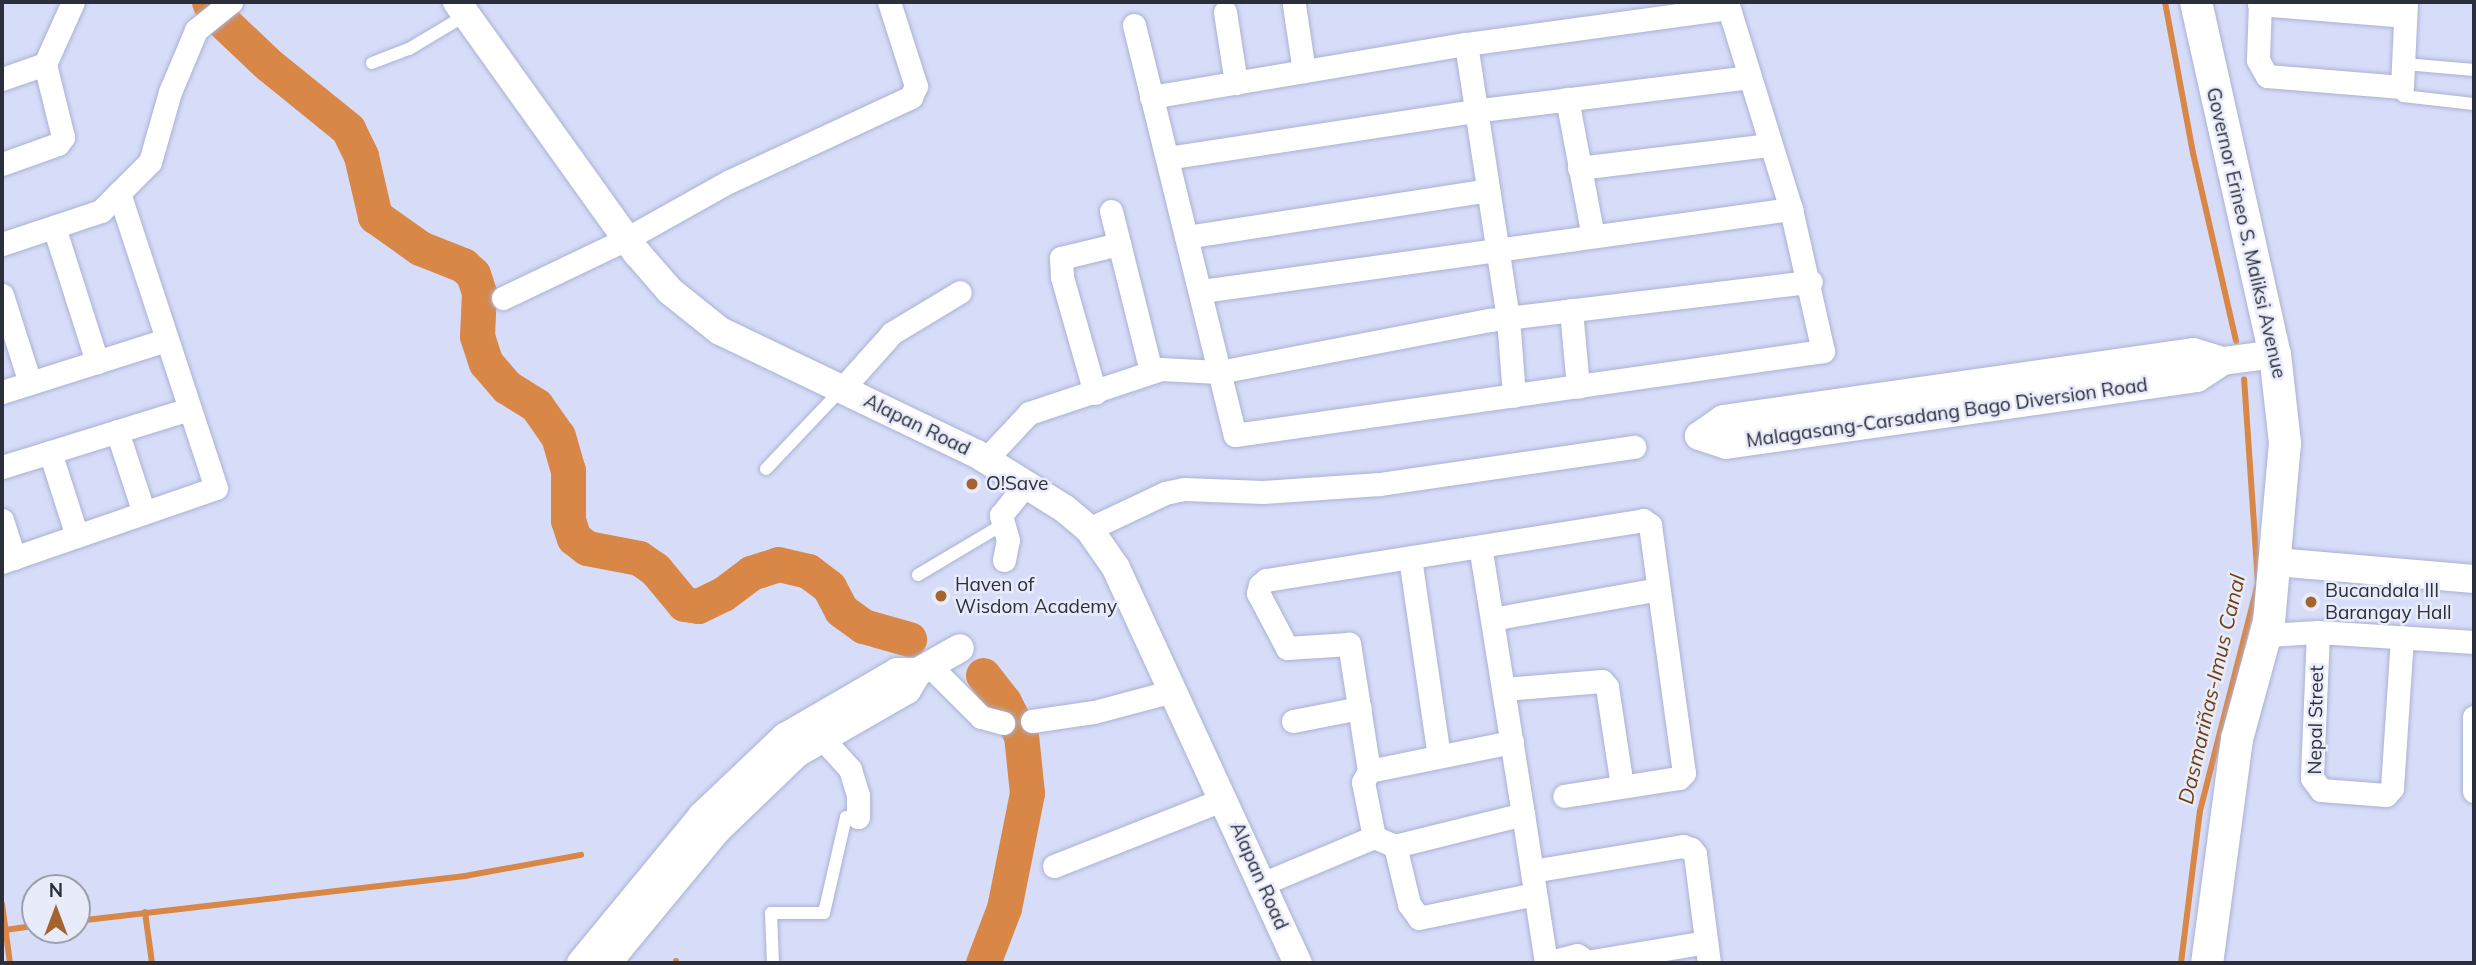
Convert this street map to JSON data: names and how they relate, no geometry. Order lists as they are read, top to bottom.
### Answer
{
  "streets": {
    "main road": ["Governor Erineo S. Maliksi Avenue"],
    "street": ["Malagasang-Carsadang Bago Diversion Road", "Alapan Road", "Nepal Street"]
  },
  "crossings": [
    ["Governor Erineo S. Maliksi Avenue", "Malagasang-Carsadang Bago Diversion Road"]
  ],
  "water": ["Dasmariñas-Imus Canal"],
  "places": ["O!Save", "Haven of Wisdom Academy", "Bucandala III Barangay Hall"],
  "north": "top"
}
